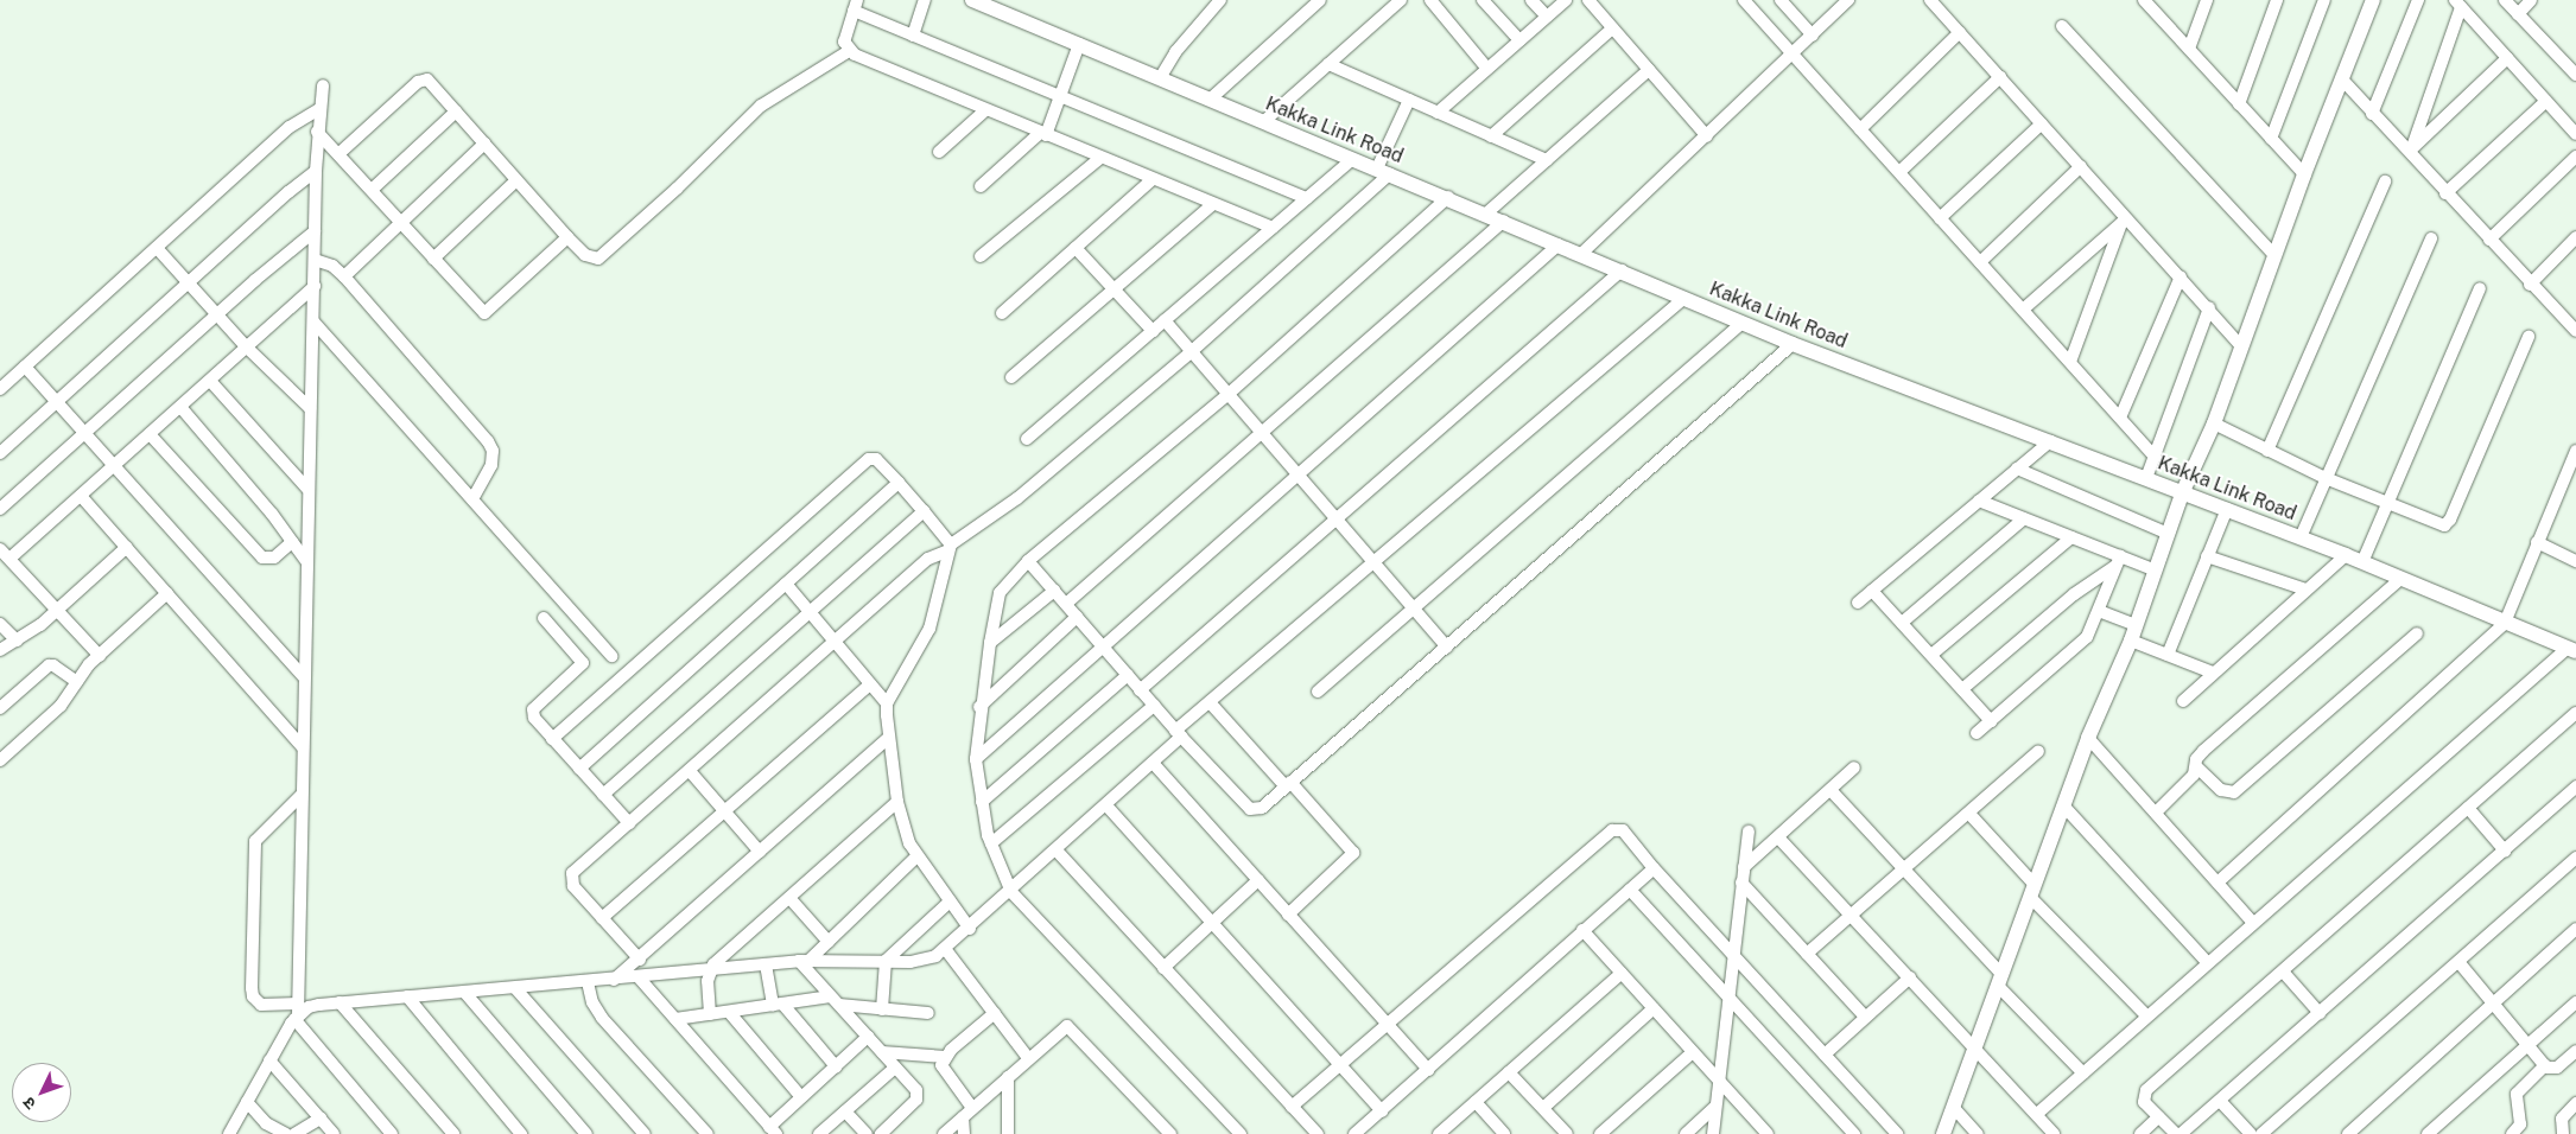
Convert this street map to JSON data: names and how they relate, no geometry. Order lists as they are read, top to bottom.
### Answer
{
  "streets": {
    "street": ["Kakka Link Road"]
  },
  "north": "bottom left"
}
